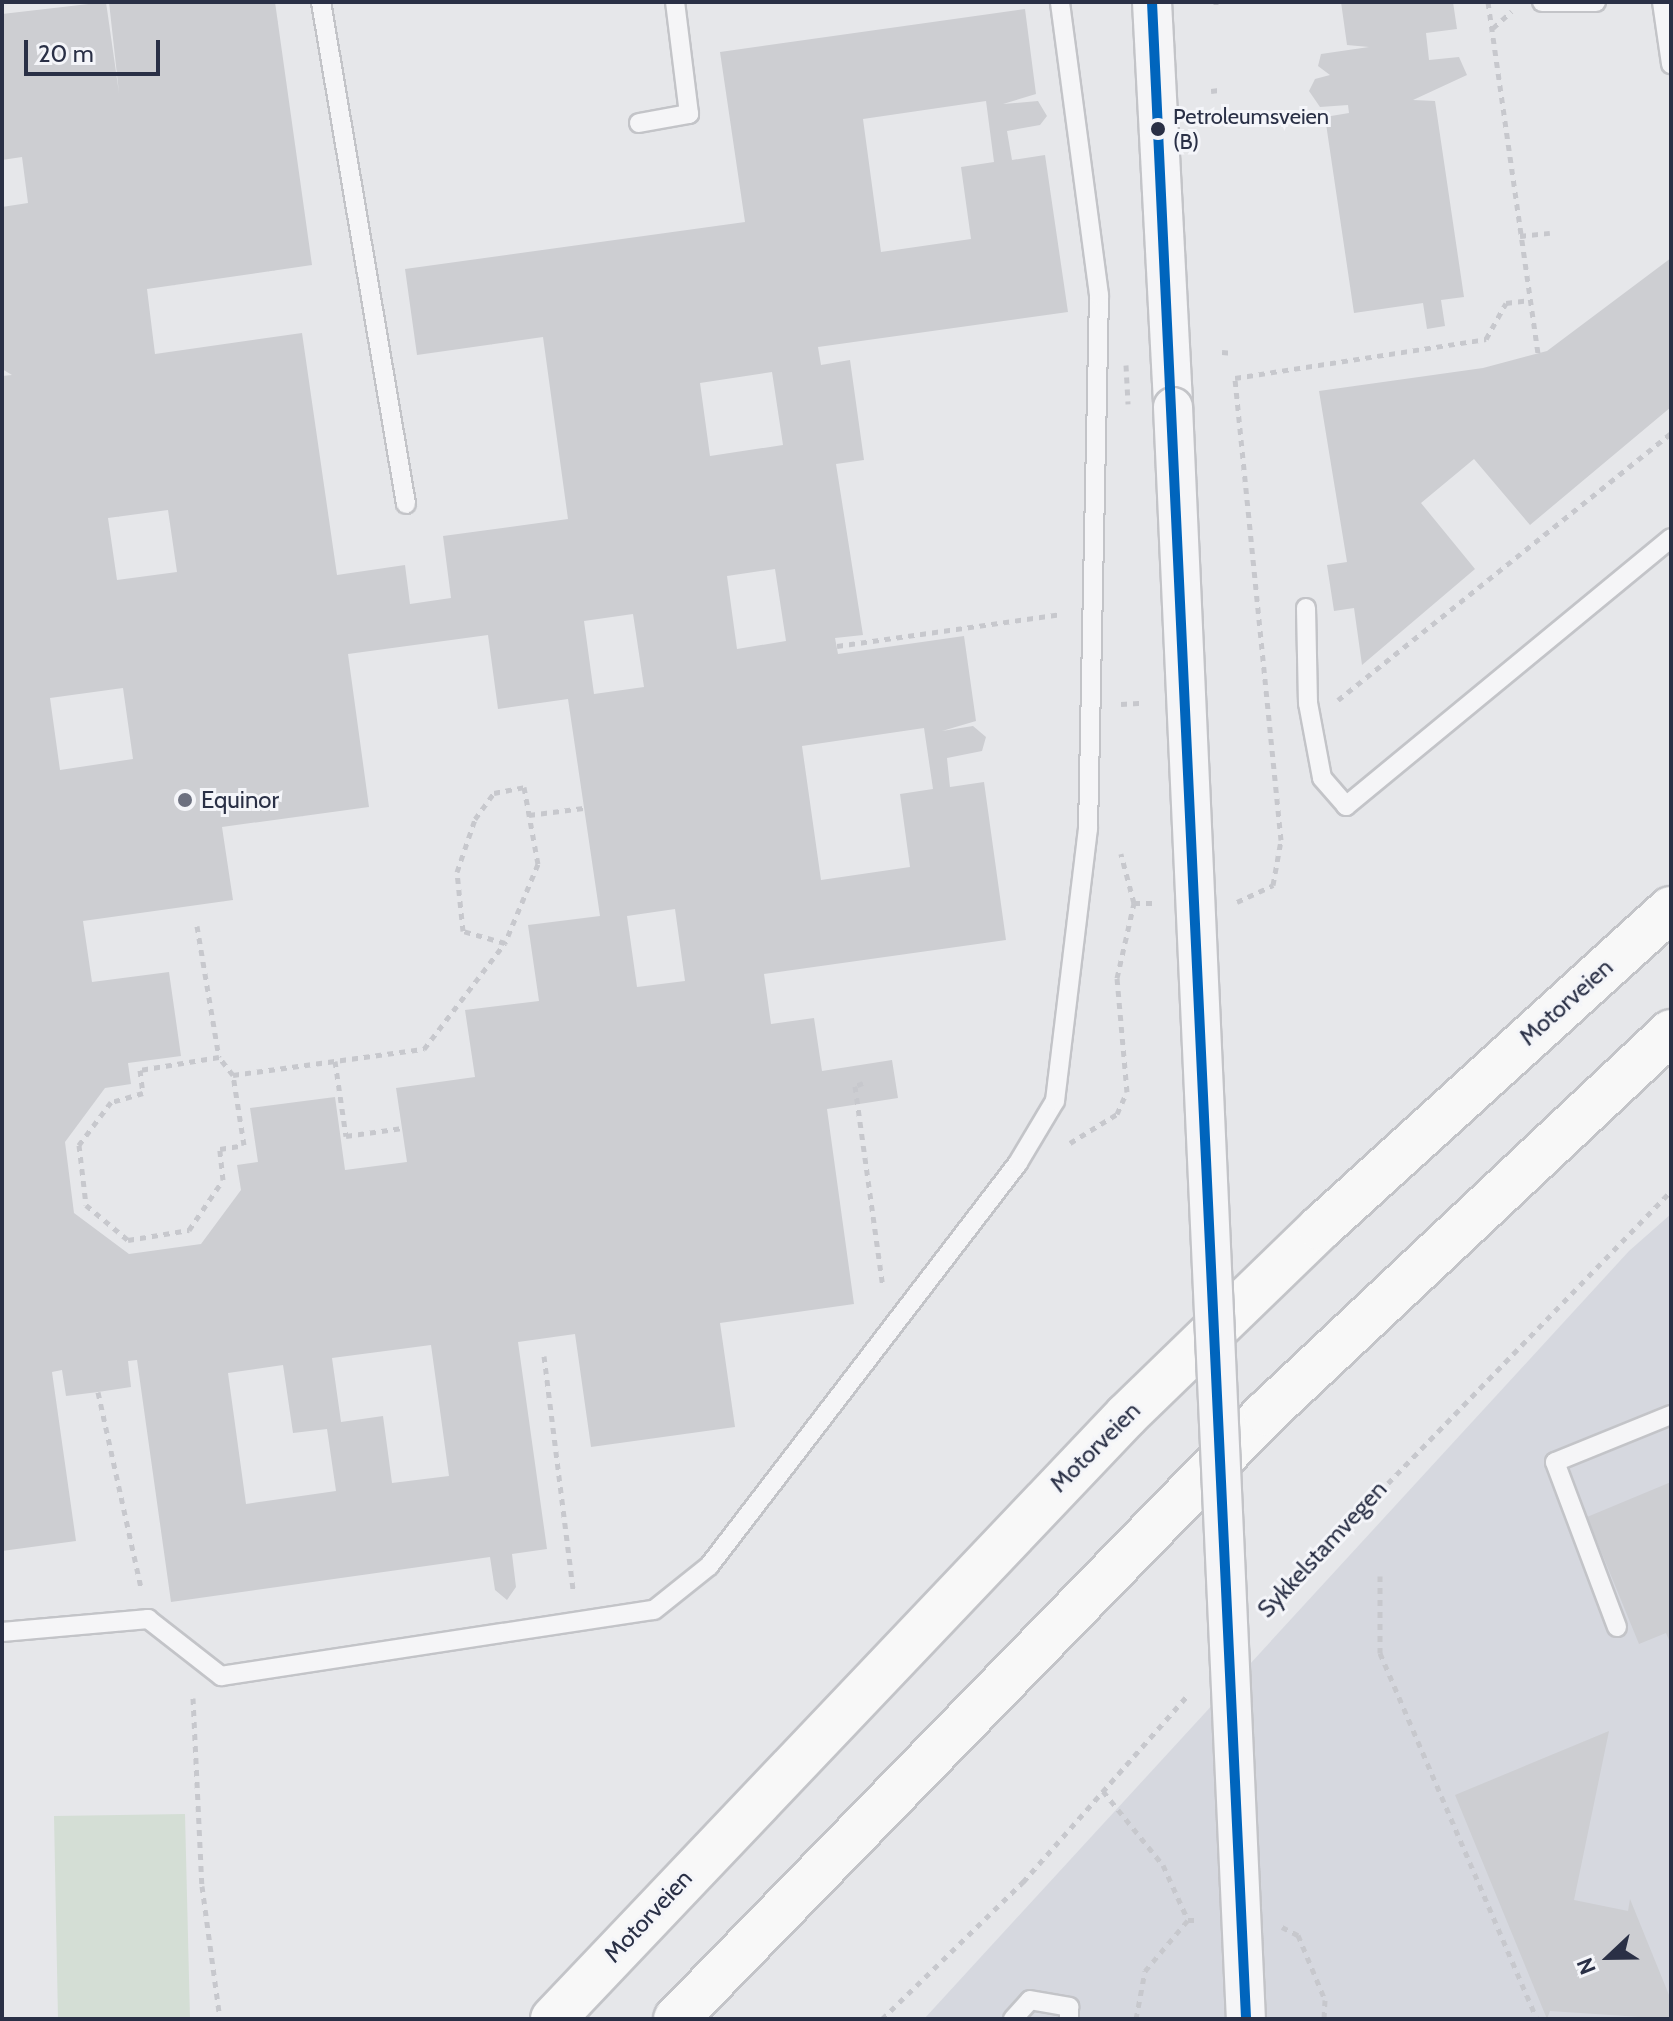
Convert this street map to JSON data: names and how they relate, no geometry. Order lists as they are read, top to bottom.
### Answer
{
  "streets": {
    "highway": ["Motorveien"],
    "path": ["Sykkelstamvegen"]
  },
  "places": ["Petroleumsveien (B)", "Equinor"],
  "scale_bar": "20 m",
  "north": "left"
}
